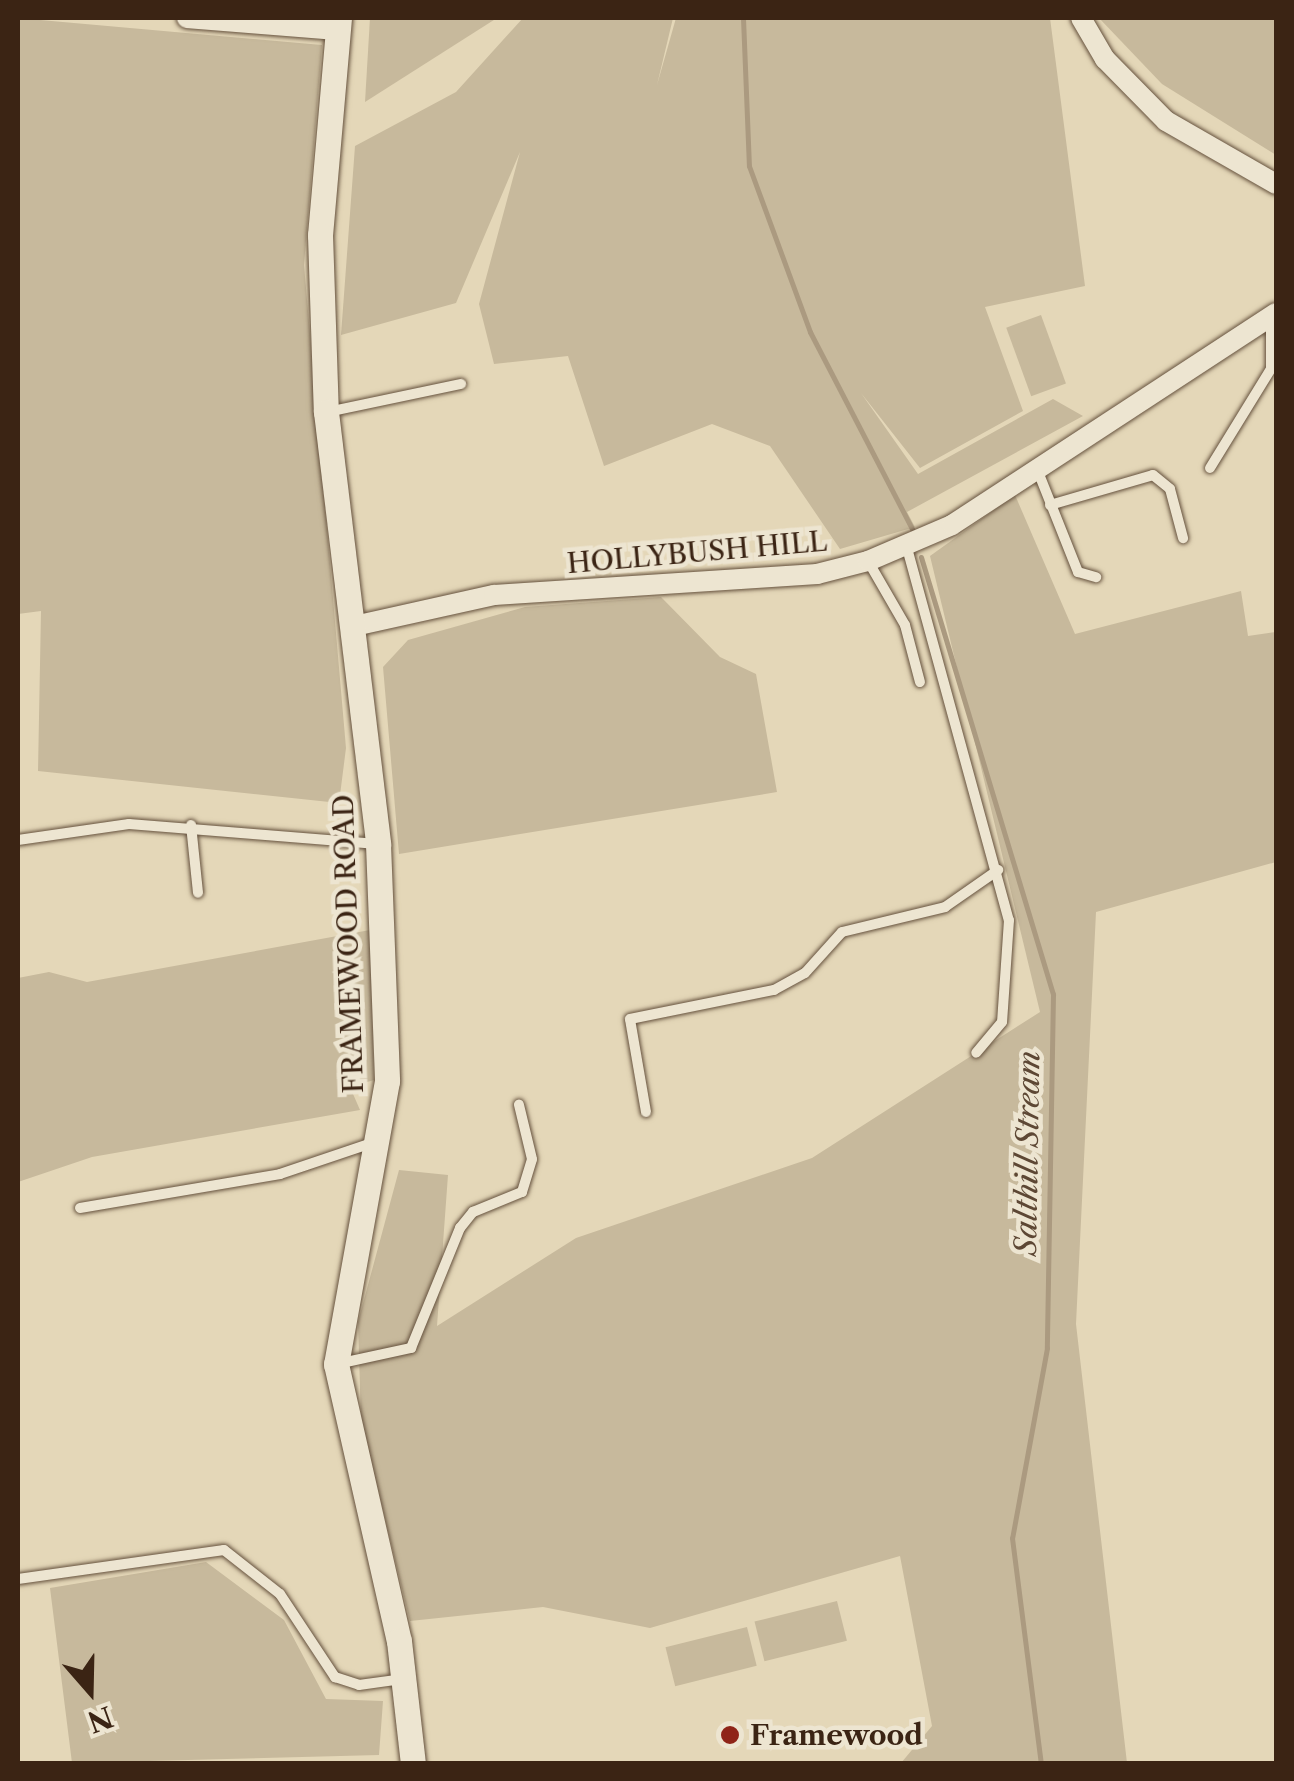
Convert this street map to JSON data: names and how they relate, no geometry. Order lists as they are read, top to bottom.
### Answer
{
  "streets": {
    "street": ["HOLLYBUSH HILL", "FRAMEWOOD ROAD"]
  },
  "crossings": [
    ["HOLLYBUSH HILL", "FRAMEWOOD ROAD"]
  ],
  "water": ["Salthill Stream"],
  "places": ["Framewood"],
  "north": "bottom"
}
